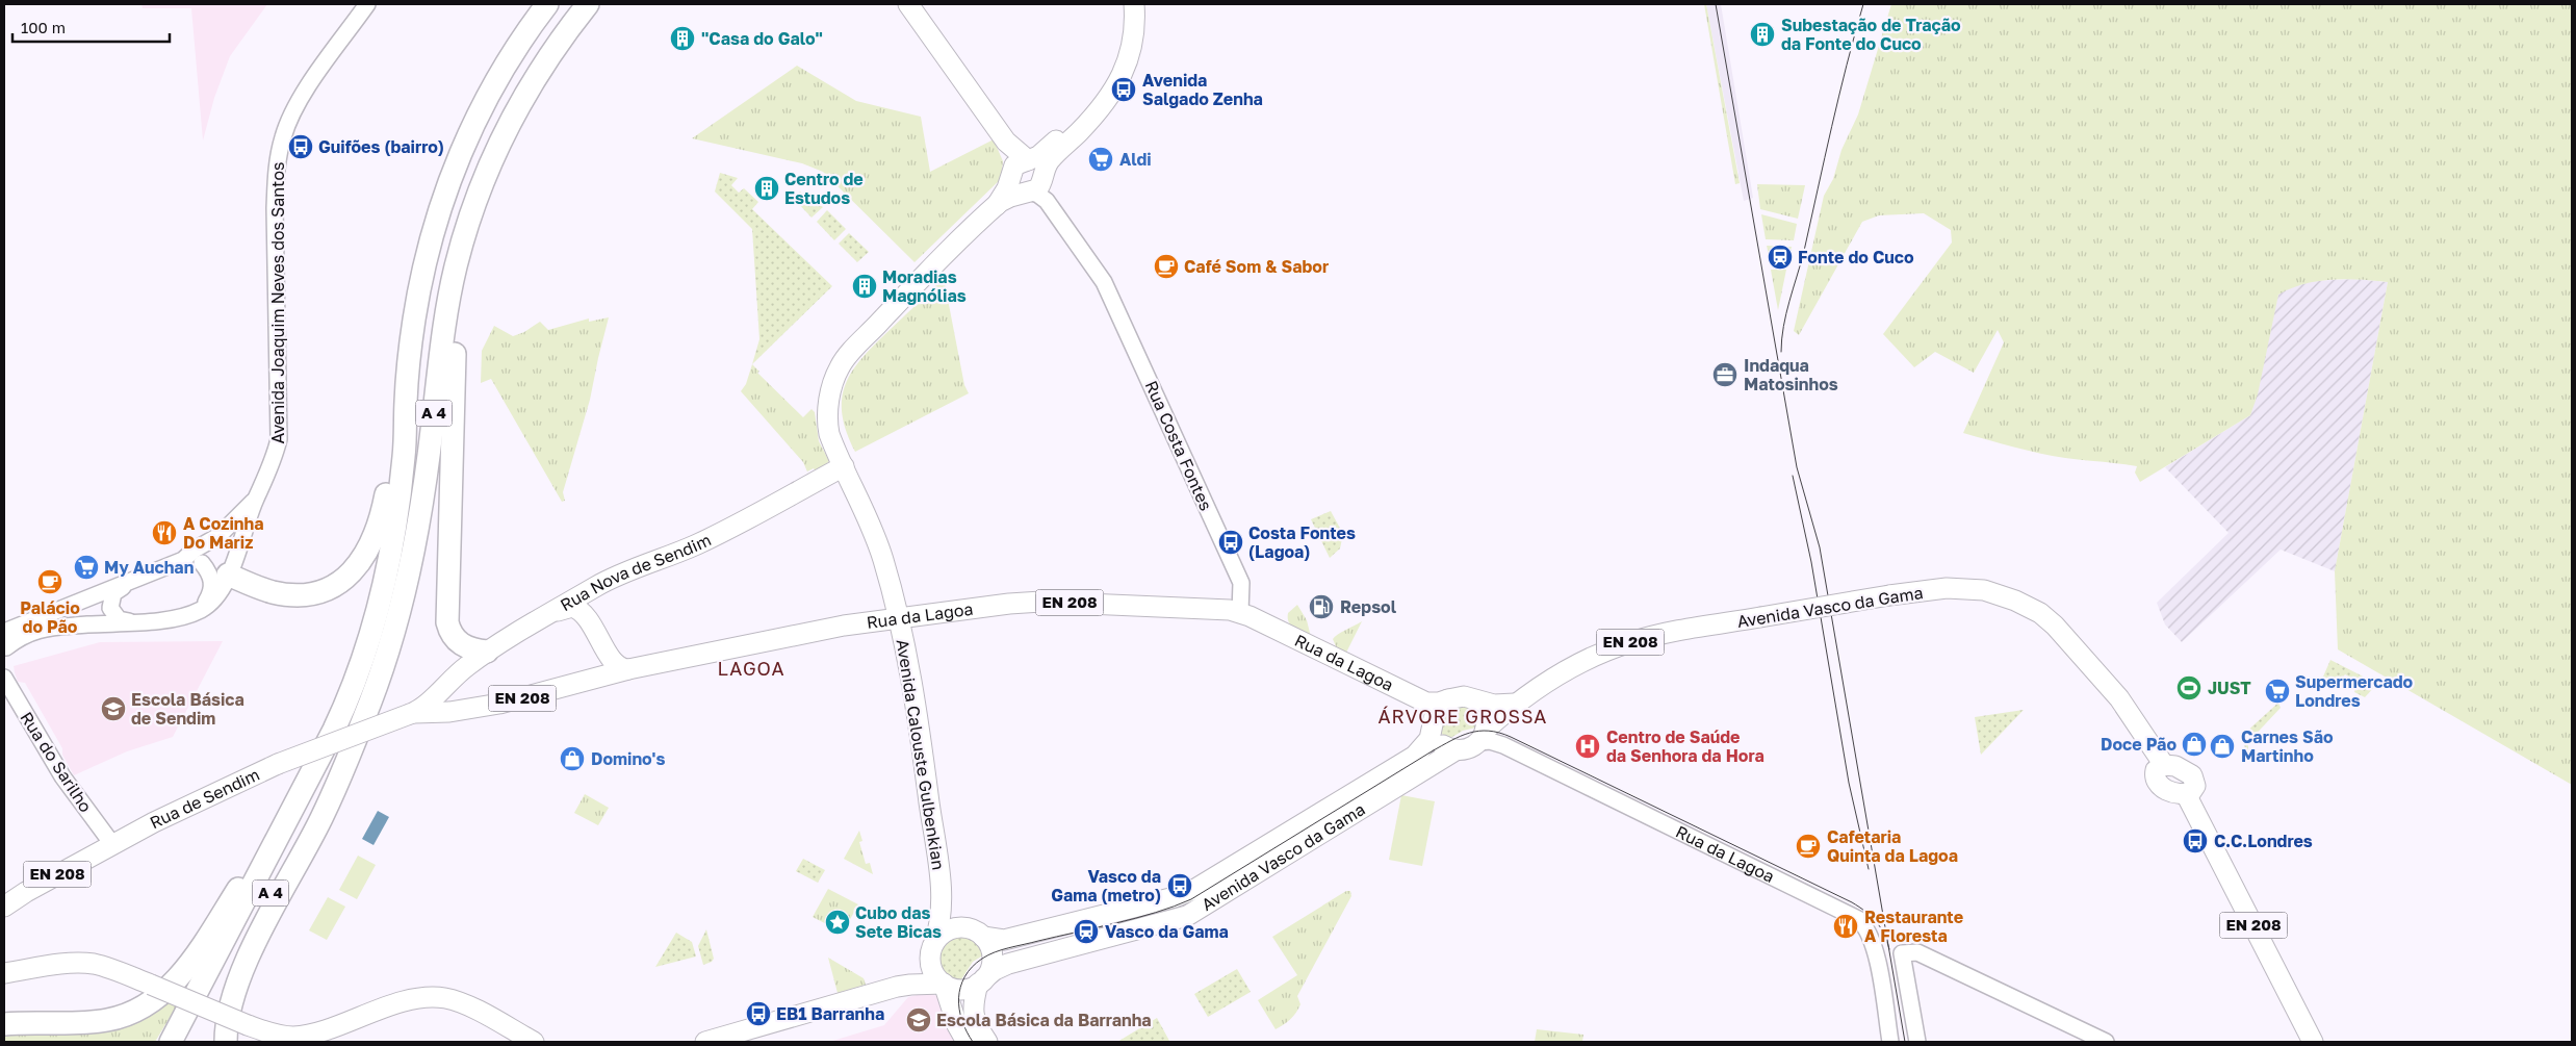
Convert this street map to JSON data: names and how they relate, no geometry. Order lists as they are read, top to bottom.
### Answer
{
  "streets": {
    "highway": ["A 4"],
    "main road": [
      "Rua Nova de Sendim",
      "EN 208",
      "Avenida Vasco da Gama",
      "Rua da Lagoa",
      "Avenida Calouste Gulbenkian",
      "Rua de Sendim"
    ],
    "street": ["Avenida Joaquim Neves dos Santos", "Rua Costa Fontes", "Rua do Sarilho"]
  },
  "crossings": [
    ["Rua Costa Fontes", "Rua da Lagoa"],
    ["Rua Nova de Sendim", "Rua da Lagoa"],
    ["Rua Nova de Sendim", "Avenida Calouste Gulbenkian"],
    ["EN 208", "Avenida Vasco da Gama"],
    ["EN 208", "Rua da Lagoa"],
    ["Avenida Vasco da Gama", "Rua da Lagoa"],
    ["Avenida Vasco da Gama", "Avenida Calouste Gulbenkian"],
    ["Rua da Lagoa", "Avenida Calouste Gulbenkian"],
    ["Rua da Lagoa", "Rua de Sendim"],
    ["Rua do Sarilho", "Rua de Sendim"]
  ],
  "districts": ["LAGOA", "ÁRVORE GROSSA"],
  "places": {
    "building": [
      "Subestação de Tração da Fonte do Cuco",
      "\"Casa do Galo\"",
      "Centro de Estudos",
      "Moradias Magnólias"
    ],
    "bus stop": [
      "Avenida Salgado Zenha",
      "Guifões (bairro)",
      "Costa Fontes (Lagoa)",
      "C.C.Londres",
      "Vasco da Gama (metro)",
      "EB1 Barranha"
    ],
    "supermarket": ["Aldi", "My Auchan", "Supermercado Londres"],
    "station": ["Fonte do Cuco", "Vasco da Gama"],
    "cafe": ["Café Som & Sabor", "Palácio do Pão", "Cafetaria Quinta da Lagoa"],
    "office": ["Indaqua Matosinhos"],
    "restaurant": ["A Cozinha Do Mariz", "Restaurante A Floresta"],
    "fuel station": ["Repsol"],
    "sports": ["JUST"],
    "school or university": ["Escola Básica de Sendim", "Escola Básica da Barranha"],
    "shop": ["Doce Pão", "Carnes São Martinho", "Domino's"],
    "hospital": ["Centro de Saúde da Senhora da Hora"],
    "place": ["Cubo das Sete Bicas"]
  },
  "scale_bar": "100 m"
}
